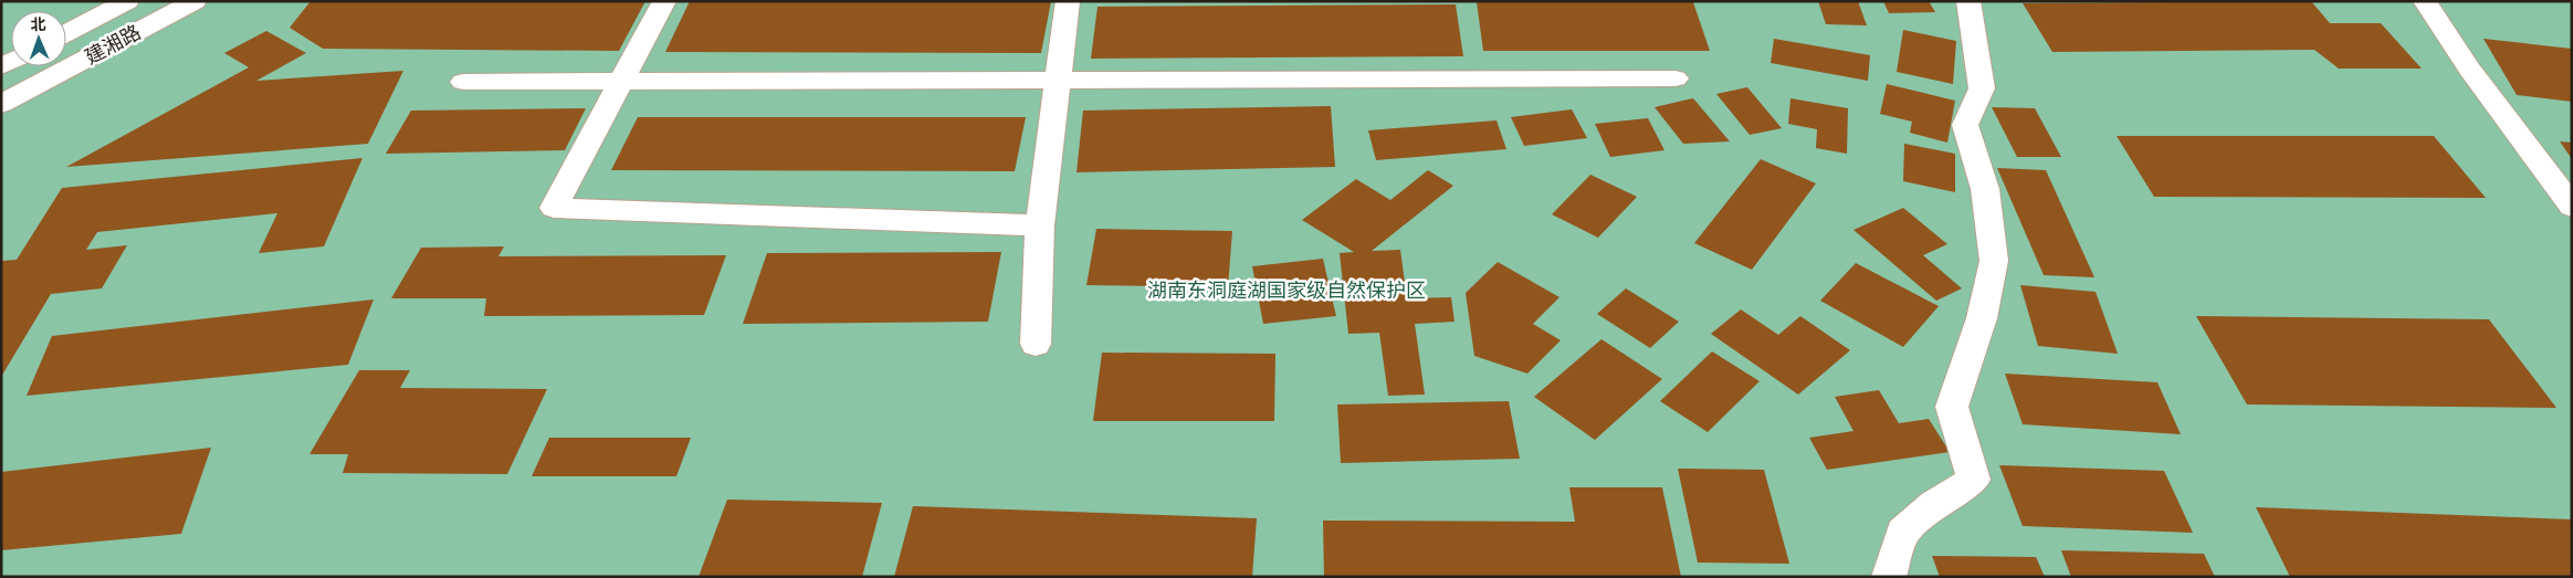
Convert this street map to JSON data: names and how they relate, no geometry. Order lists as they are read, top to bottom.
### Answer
{
  "streets": {
    "street": ["建湘路"]
  },
  "parks": ["湖南东洞庭湖国家级自然保护区"],
  "north": "top"
}
